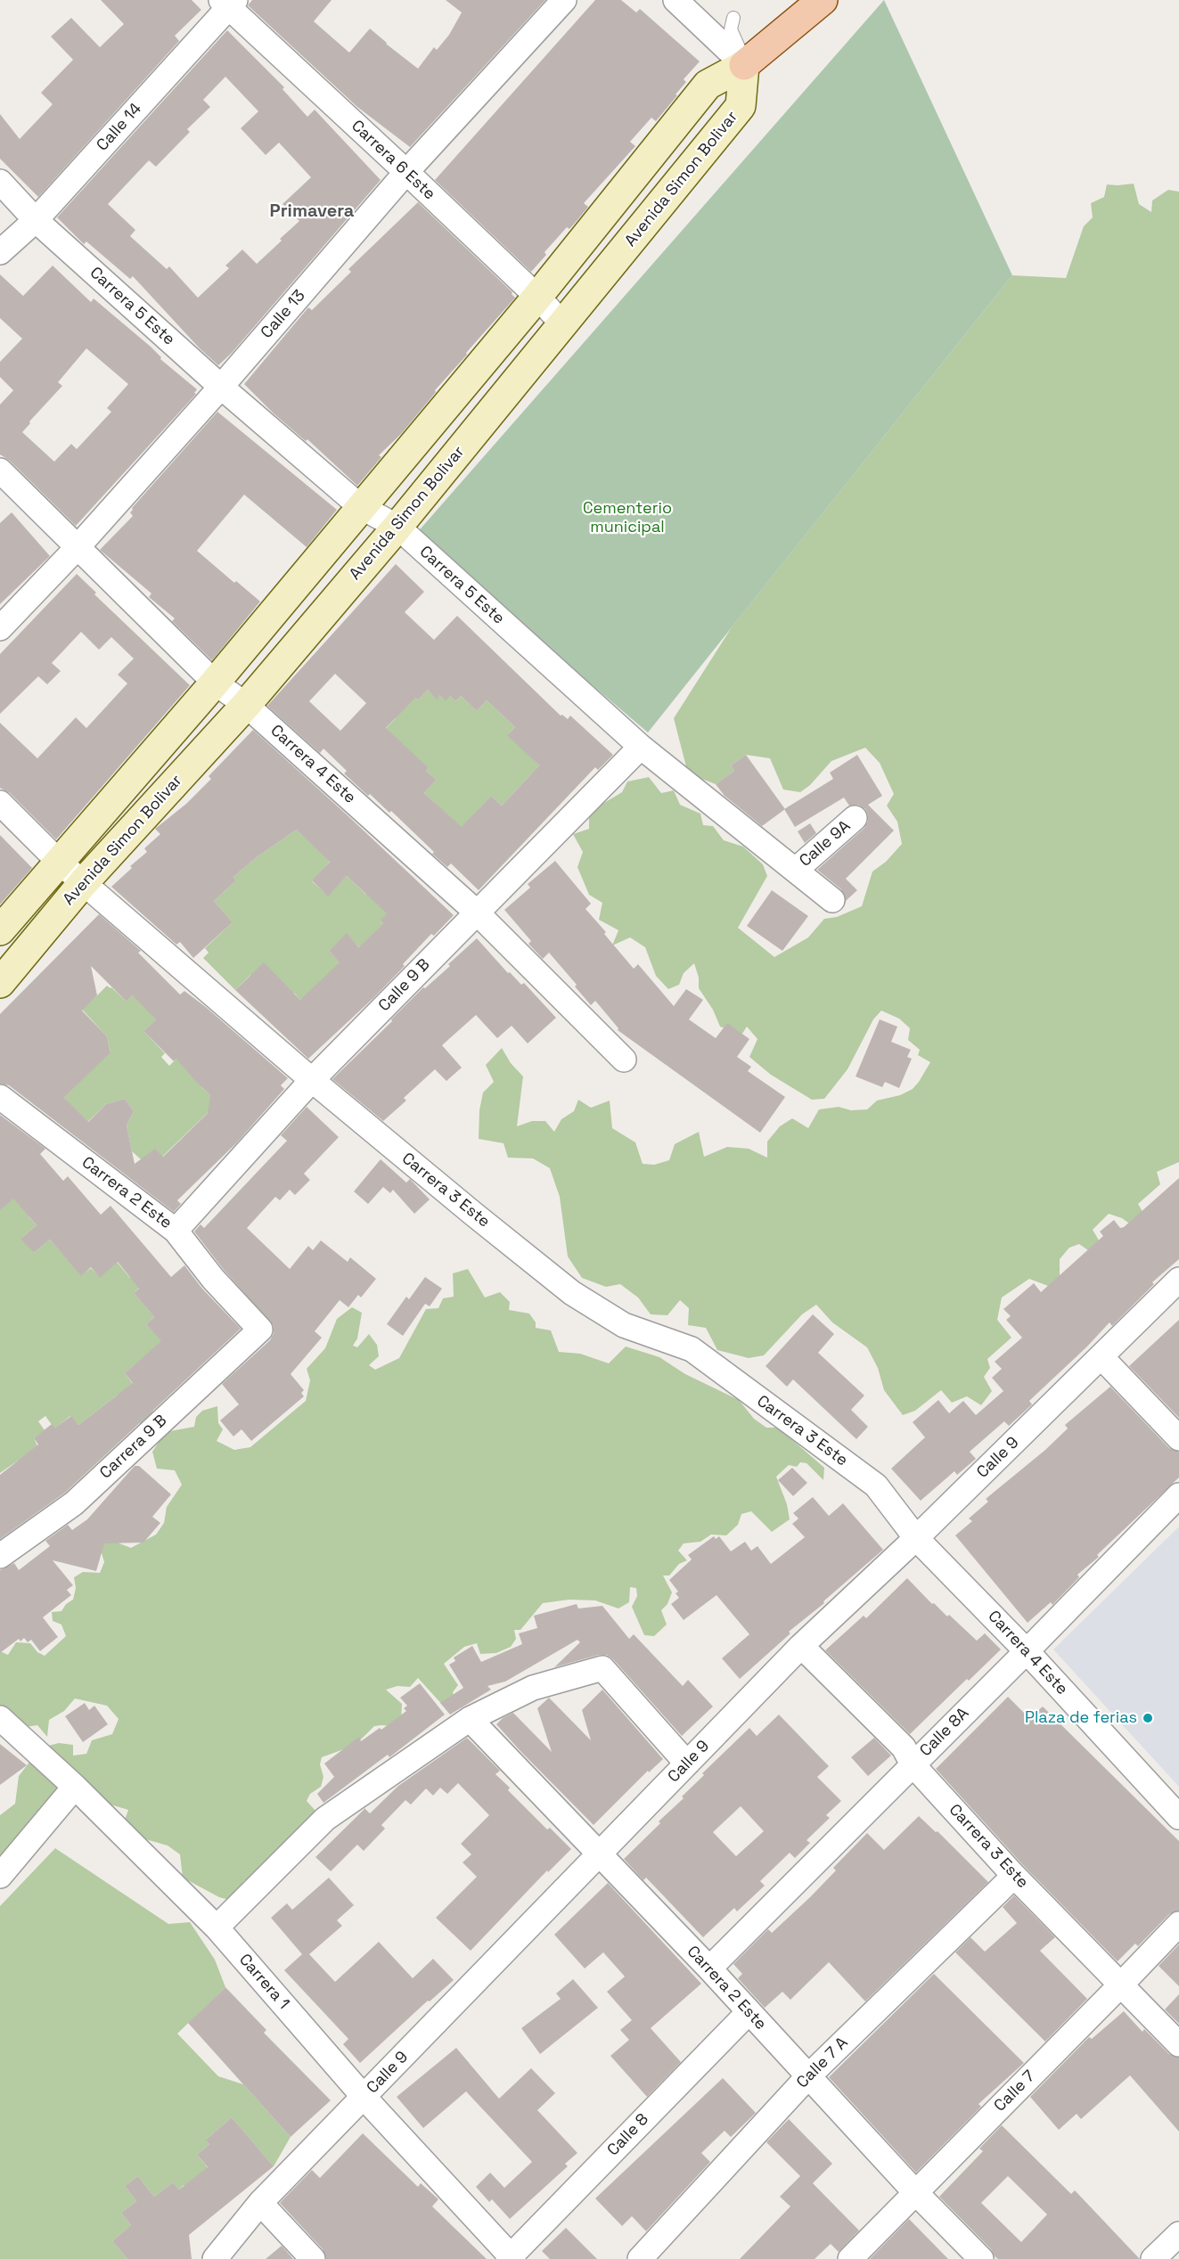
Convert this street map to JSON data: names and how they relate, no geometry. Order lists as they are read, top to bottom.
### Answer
{
  "streets": {
    "main road": ["Avenida Simon Bolivar"],
    "street": [
      "Calle 14",
      "Carrera 6 Este",
      "Carrera 5 Este",
      "Calle 13",
      "Carrera 4 Este",
      "Calle 9A",
      "Calle 9 B",
      "Carrera 3 Este",
      "Carrera 2 Este",
      "Carrera 9 B",
      "Calle 9",
      "Calle 8A",
      "Carrera 1",
      "Calle 7 A",
      "Calle 7",
      "Calle 8"
    ]
  },
  "crossings": [
    ["Calle 14", "Carrera 6 Este"],
    ["Calle 14", "Carrera 5 Este"],
    ["Carrera 6 Este", "Avenida Simon Bolivar"],
    ["Carrera 6 Este", "Calle 13"],
    ["Avenida Simon Bolivar", "Carrera 5 Este"],
    ["Avenida Simon Bolivar", "Carrera 4 Este"],
    ["Avenida Simon Bolivar", "Carrera 3 Este"],
    ["Carrera 5 Este", "Calle 13"],
    ["Carrera 5 Este", "Calle 9A"],
    ["Carrera 5 Este", "Calle 9 B"],
    ["Calle 13", "Carrera 4 Este"],
    ["Carrera 4 Este", "Calle 9 B"],
    ["Carrera 4 Este", "Carrera 3 Este"],
    ["Carrera 4 Este", "Calle 9"],
    ["Carrera 4 Este", "Calle 8A"],
    ["Calle 9 B", "Carrera 3 Este"],
    ["Calle 9 B", "Carrera 2 Este"],
    ["Carrera 3 Este", "Calle 9"],
    ["Carrera 3 Este", "Calle 8A"],
    ["Carrera 3 Este", "Calle 7 A"],
    ["Carrera 3 Este", "Calle 7"],
    ["Carrera 2 Este", "Carrera 9 B"],
    ["Carrera 2 Este", "Calle 9"],
    ["Carrera 2 Este", "Calle 8A"],
    ["Carrera 2 Este", "Calle 7 A"],
    ["Carrera 2 Este", "Calle 7"],
    ["Carrera 2 Este", "Calle 8"],
    ["Calle 9", "Carrera 1"],
    ["Carrera 1", "Calle 8"]
  ],
  "districts": ["Primavera"],
  "parks": ["Cementerio municipal"],
  "places": ["Plaza de ferias"]
}
